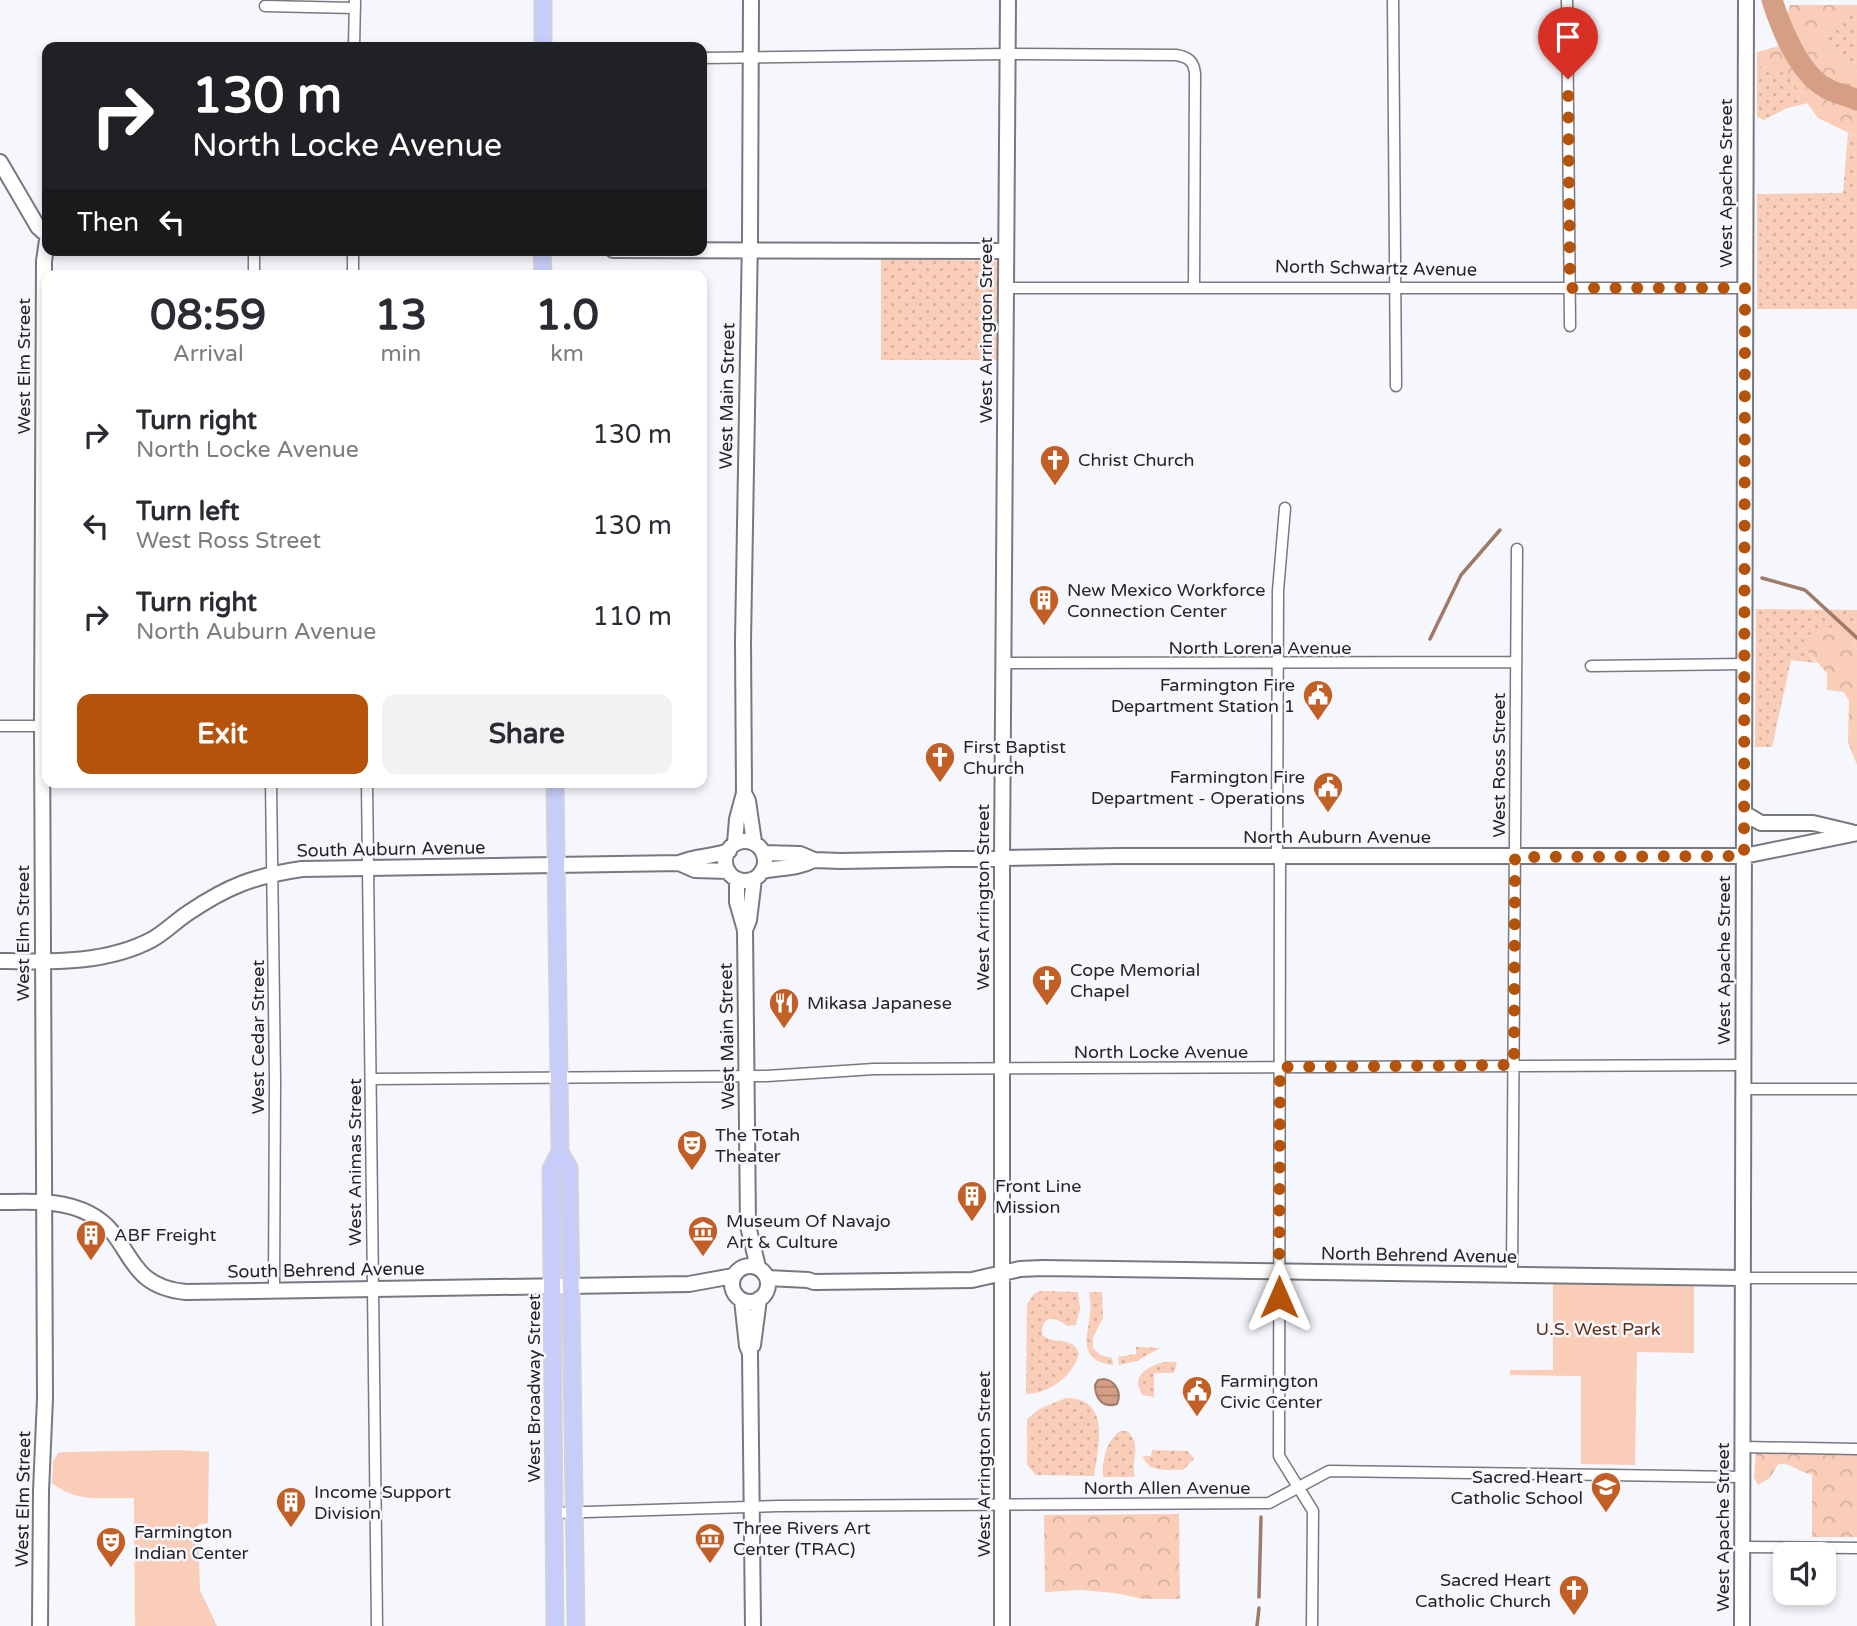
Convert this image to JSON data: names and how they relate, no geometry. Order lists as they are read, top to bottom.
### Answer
{
  "streets": {
    "main road": ["West Broadway Street"],
    "street": [
      "West Apache Street",
      "North Schwartz Avenue",
      "West Arrington Street",
      "West Elm Street",
      "West Main Street",
      "North Lorena Avenue",
      "West Ross Street",
      "North Auburn Avenue",
      "South Auburn Avenue",
      "West Cedar Street",
      "North Locke Avenue",
      "West Animas Street",
      "North Behrend Avenue",
      "South Behrend Avenue",
      "North Allen Avenue"
    ]
  },
  "crossings": [
    ["West Apache Street", "North Schwartz Avenue"],
    ["West Apache Street", "North Auburn Avenue"],
    ["West Apache Street", "North Locke Avenue"],
    ["West Apache Street", "North Behrend Avenue"],
    ["West Apache Street", "North Allen Avenue"],
    ["North Schwartz Avenue", "West Arrington Street"],
    ["West Arrington Street", "North Lorena Avenue"],
    ["West Arrington Street", "North Auburn Avenue"],
    ["West Arrington Street", "North Locke Avenue"],
    ["West Arrington Street", "North Behrend Avenue"],
    ["West Arrington Street", "North Allen Avenue"],
    ["West Elm Street", "South Auburn Avenue"],
    ["West Elm Street", "South Behrend Avenue"],
    ["West Main Street", "North Auburn Avenue"],
    ["West Main Street", "South Auburn Avenue"],
    ["West Main Street", "North Locke Avenue"],
    ["West Main Street", "North Behrend Avenue"],
    ["West Main Street", "South Behrend Avenue"],
    ["West Main Street", "North Allen Avenue"],
    ["North Lorena Avenue", "West Ross Street"],
    ["West Ross Street", "North Auburn Avenue"],
    ["West Ross Street", "North Locke Avenue"],
    ["West Ross Street", "North Behrend Avenue"],
    ["North Auburn Avenue", "South Auburn Avenue"],
    ["South Auburn Avenue", "West Cedar Street"],
    ["South Auburn Avenue", "West Animas Street"],
    ["South Auburn Avenue", "West Broadway Street"],
    ["West Cedar Street", "South Behrend Avenue"],
    ["North Locke Avenue", "West Animas Street"],
    ["North Locke Avenue", "West Broadway Street"],
    ["West Animas Street", "South Behrend Avenue"],
    ["North Behrend Avenue", "South Behrend Avenue"],
    ["South Behrend Avenue", "West Broadway Street"],
    ["West Broadway Street", "North Allen Avenue"]
  ],
  "parks": ["U.S. West Park"],
  "places": {
    "church": [
      "Christ Church",
      "First Baptist Church",
      "Cope Memorial Chapel",
      "Sacred Heart Catholic Church"
    ],
    "building": [
      "New Mexico Workforce Connection Center",
      "Front Line Mission",
      "ABF Freight",
      "Income Support Division"
    ],
    "public building": ["Farmington Fire Department Station 1", "Farmington Fire Department - Operations", "Farmington Civic Center"],
    "restaurant": ["Mikasa Japanese"],
    "theatre": ["The Totah Theater", "Farmington Indian Center"],
    "museum": ["Museum Of Navajo Art & Culture", "Three Rivers Art Center (TRAC)"],
    "school or university": ["Sacred Heart Catholic School"]
  },
  "page": {
    "turn": ["130 m", "North Locke Avenue"],
    "then": "Then",
    "eta": [
      "08:59",
      "Arrival",
      "13",
      "min",
      "1.0",
      "km"
    ],
    "list": [
      {
        "name": "Turn right",
        "note": "North Locke Avenue",
        "value": "130 m"
      },
      {
        "name": "Turn left",
        "note": "West Ross Street",
        "value": "130 m"
      },
      {
        "name": "Turn right",
        "note": "North Auburn Avenue",
        "value": "110 m"
      }
    ],
    "buttons": ["Exit", "Share"]
  }
}
